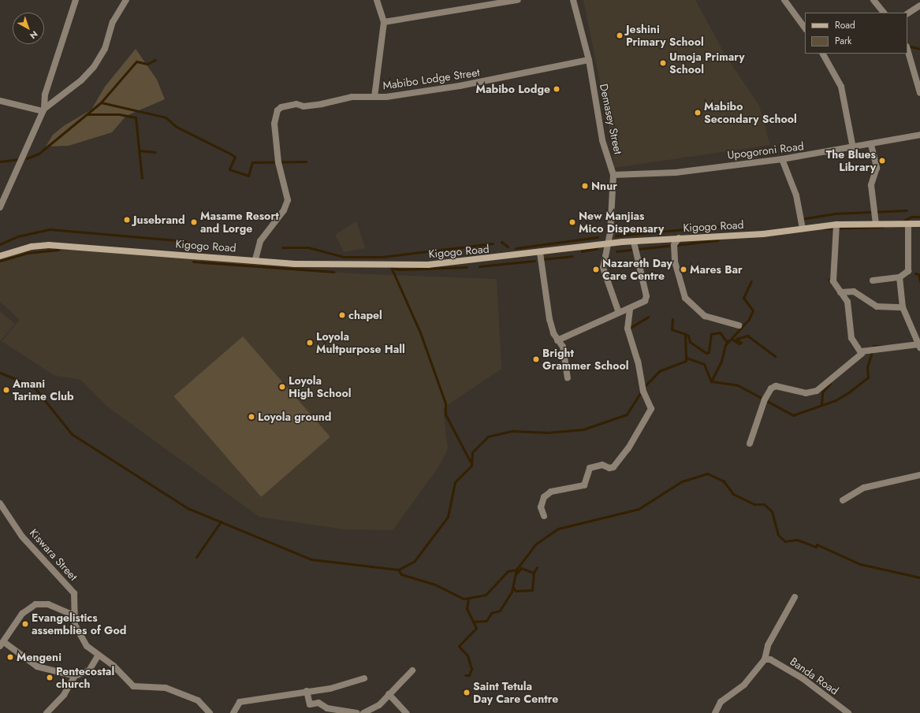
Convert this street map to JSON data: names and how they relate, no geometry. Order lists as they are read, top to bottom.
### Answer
{
  "streets": {
    "main road": ["Kigogo Road"],
    "street": [
      "Mabibo Lodge Street",
      "Demasey Street",
      "Upogoroni Road",
      "Kiswara Street",
      "Banda Road"
    ]
  },
  "crossings": [
    ["Mabibo Lodge Street", "Demasey Street"],
    ["Mabibo Lodge Street", "Kigogo Road"],
    ["Demasey Street", "Upogoroni Road"],
    ["Demasey Street", "Kigogo Road"]
  ],
  "places": [
    "Jeshini Primary School",
    "Umoja Primary School",
    "Mabibo Lodge",
    "Mabibo Secondary School",
    "The Blues Library",
    "Nnur",
    "Jusebrand",
    "Masame Resort and Lorge",
    "New Manjias Mico Dispensary",
    "Nazareth Day Care Centre",
    "Mares Bar",
    "chapel",
    "Loyola Multpurpose Hall",
    "Bright Grammer School",
    "Loyola High School",
    "Amani Tarime Club",
    "Loyola ground",
    "Evangelistics assemblies of God",
    "Mengeni",
    "Pentecostal church",
    "Saint Tetula Day Care Centre"
  ],
  "legend": ["Road", "Park"],
  "north": "bottom right"
}
